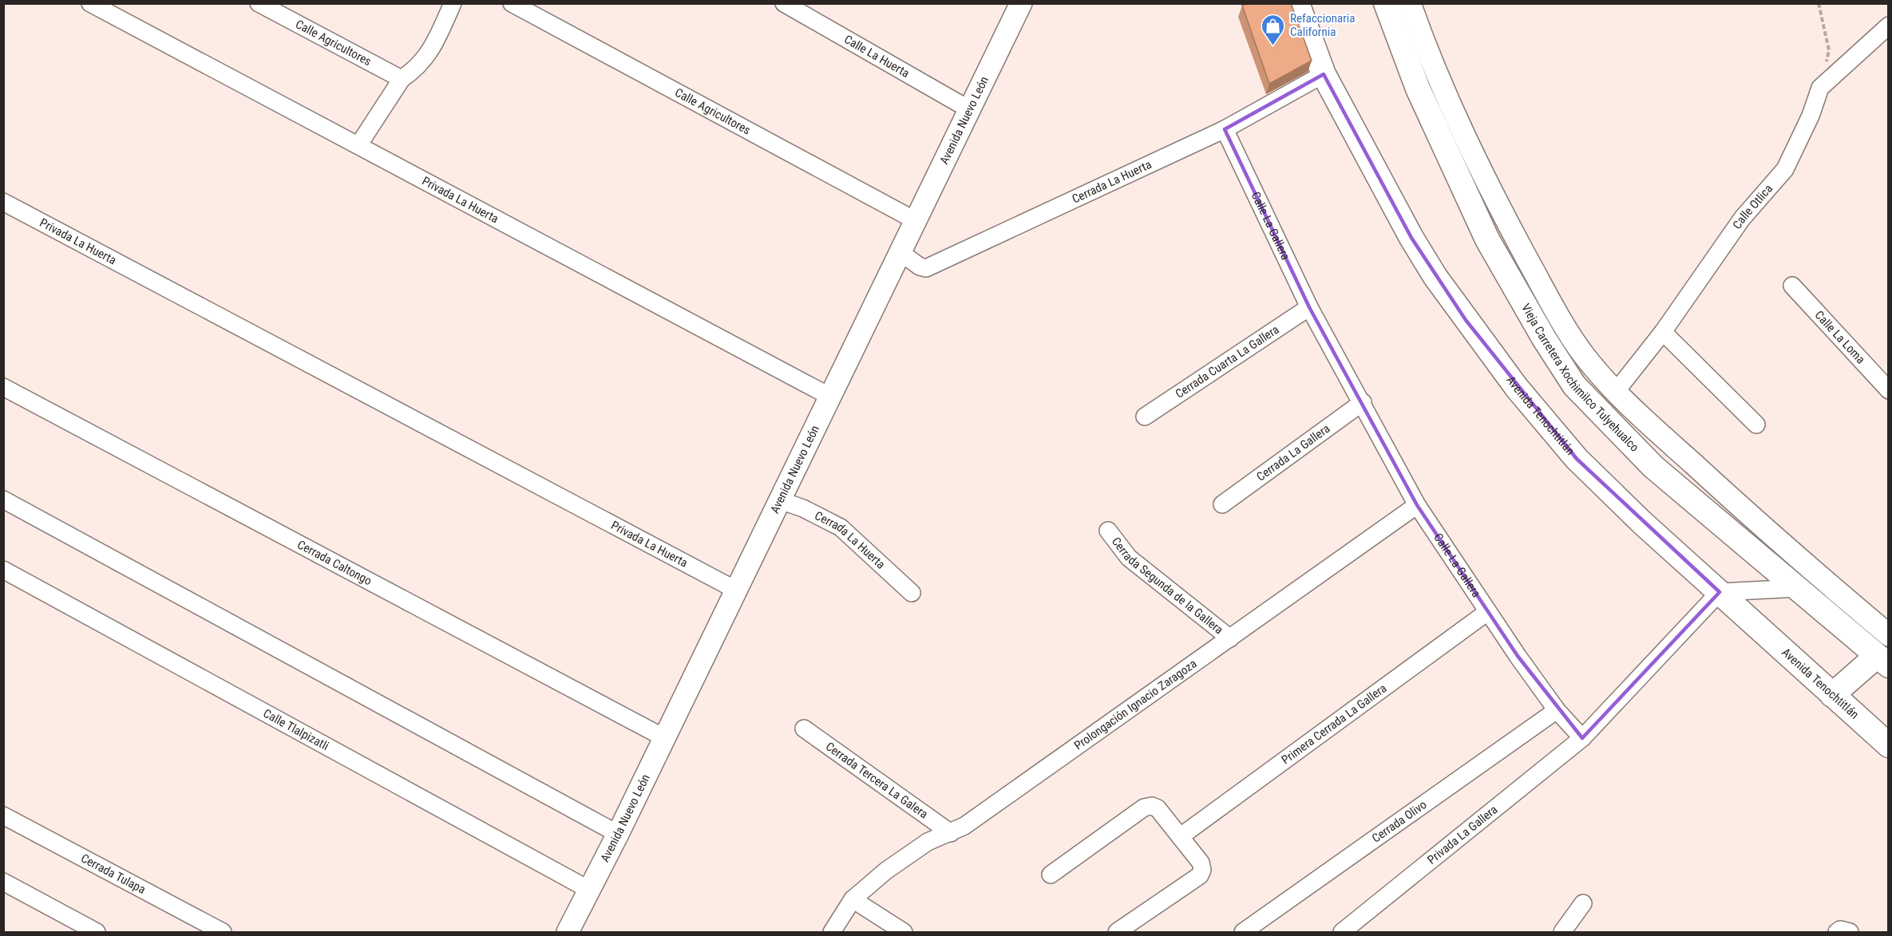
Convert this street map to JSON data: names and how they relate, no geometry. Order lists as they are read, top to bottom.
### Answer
{
  "streets": {
    "main road": ["Vieja Carretera Xochimilco Tulyehualco", "Avenida Tenochtitlán"],
    "street": [
      "Calle Agricultores",
      "Calle La Huerta",
      "Avenida Nuevo León",
      "Cerrada La Huerta",
      "Privada La Huerta",
      "Calle Otlica",
      "Calle La Gallera",
      "Calle La Loma",
      "Cerrada Cuarta La Gallera",
      "Cerrada La Gallera",
      "Cerrada Caltongo",
      "Cerrada Segunda de la Gallera",
      "Prolongación Ignacio Zaragoza",
      "Primera Cerrada La Gallera",
      "Calle Tlalpizatli",
      "Cerrada Tercera La Galera",
      "Cerrada Olivo",
      "Privada La Gallera",
      "Cerrada Tulapa"
    ]
  },
  "crossings": [
    ["Calle Agricultores", "Avenida Nuevo León"],
    ["Calle La Huerta", "Avenida Nuevo León"],
    ["Avenida Nuevo León", "Cerrada La Huerta"],
    ["Avenida Nuevo León", "Privada La Huerta"],
    ["Avenida Nuevo León", "Cerrada Caltongo"],
    ["Avenida Nuevo León", "Calle Tlalpizatli"],
    ["Cerrada La Huerta", "Calle La Gallera"],
    ["Cerrada La Huerta", "Avenida Tenochtitlán"],
    ["Calle La Gallera", "Cerrada Cuarta La Gallera"],
    ["Calle La Gallera", "Cerrada La Gallera"],
    ["Calle La Gallera", "Prolongación Ignacio Zaragoza"],
    ["Calle La Gallera", "Primera Cerrada La Gallera"],
    ["Calle La Gallera", "Cerrada Olivo"],
    ["Calle La Gallera", "Privada La Gallera"],
    ["Cerrada Segunda de la Gallera", "Prolongación Ignacio Zaragoza"],
    ["Prolongación Ignacio Zaragoza", "Cerrada Tercera La Galera"]
  ],
  "places": {
    "shop": ["Refaccionaria California"]
  }
}
